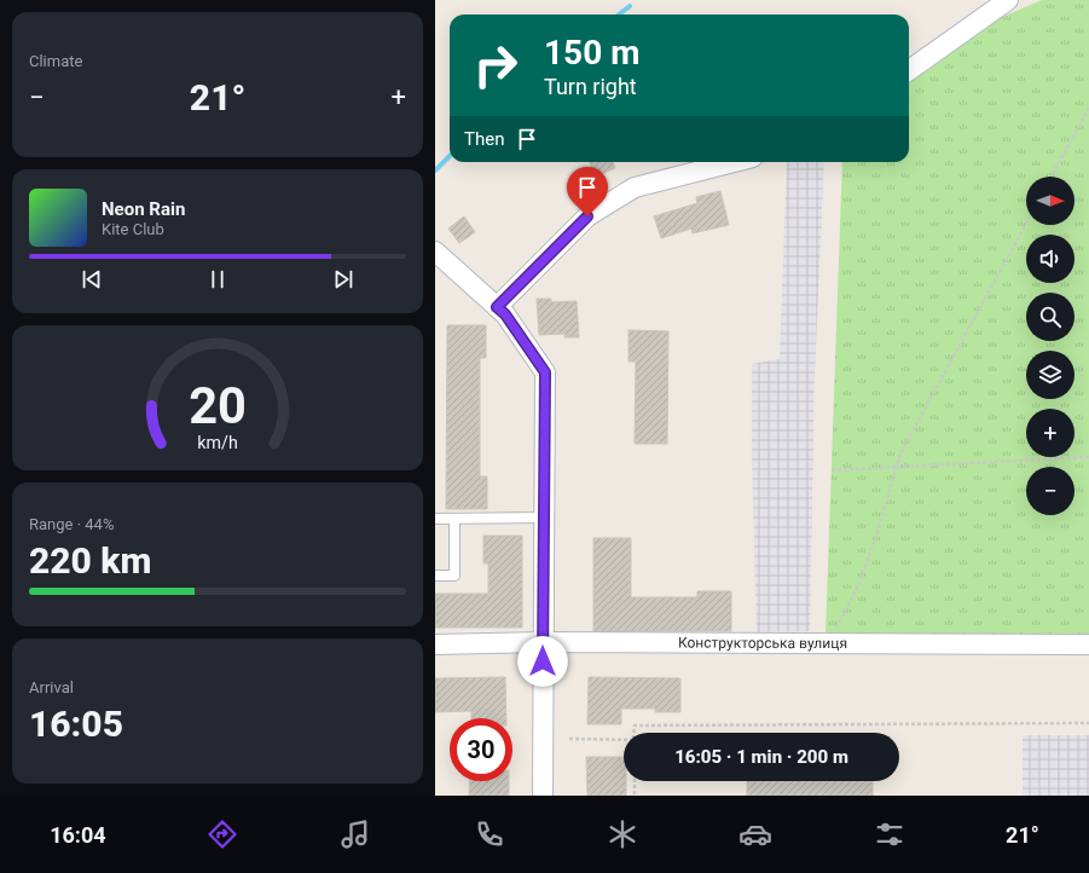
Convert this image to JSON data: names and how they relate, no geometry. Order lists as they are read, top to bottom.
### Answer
{
  "streets": {
    "street": ["Конструкторська вулиця"]
  },
  "north": "right",
  "page": {
    "tile": [
      "Climate",
      ["Range · 44%", "220 km"],
      ["Arrival", "16:05"]
    ],
    "turn": ["150 m", "Turn right"],
    "heat": ["−", "21°", "+"],
    "then": "Then",
    "map_buttons": ["+", "−"],
    "song": ["Neon Rain", "Kite Club"],
    "limit": "30",
    "trip": "16:05 · 1 min · 200 m",
    "tabs": ["16:04", "21°"],
    "gauge": ["20", "km/h"]
  }
}
